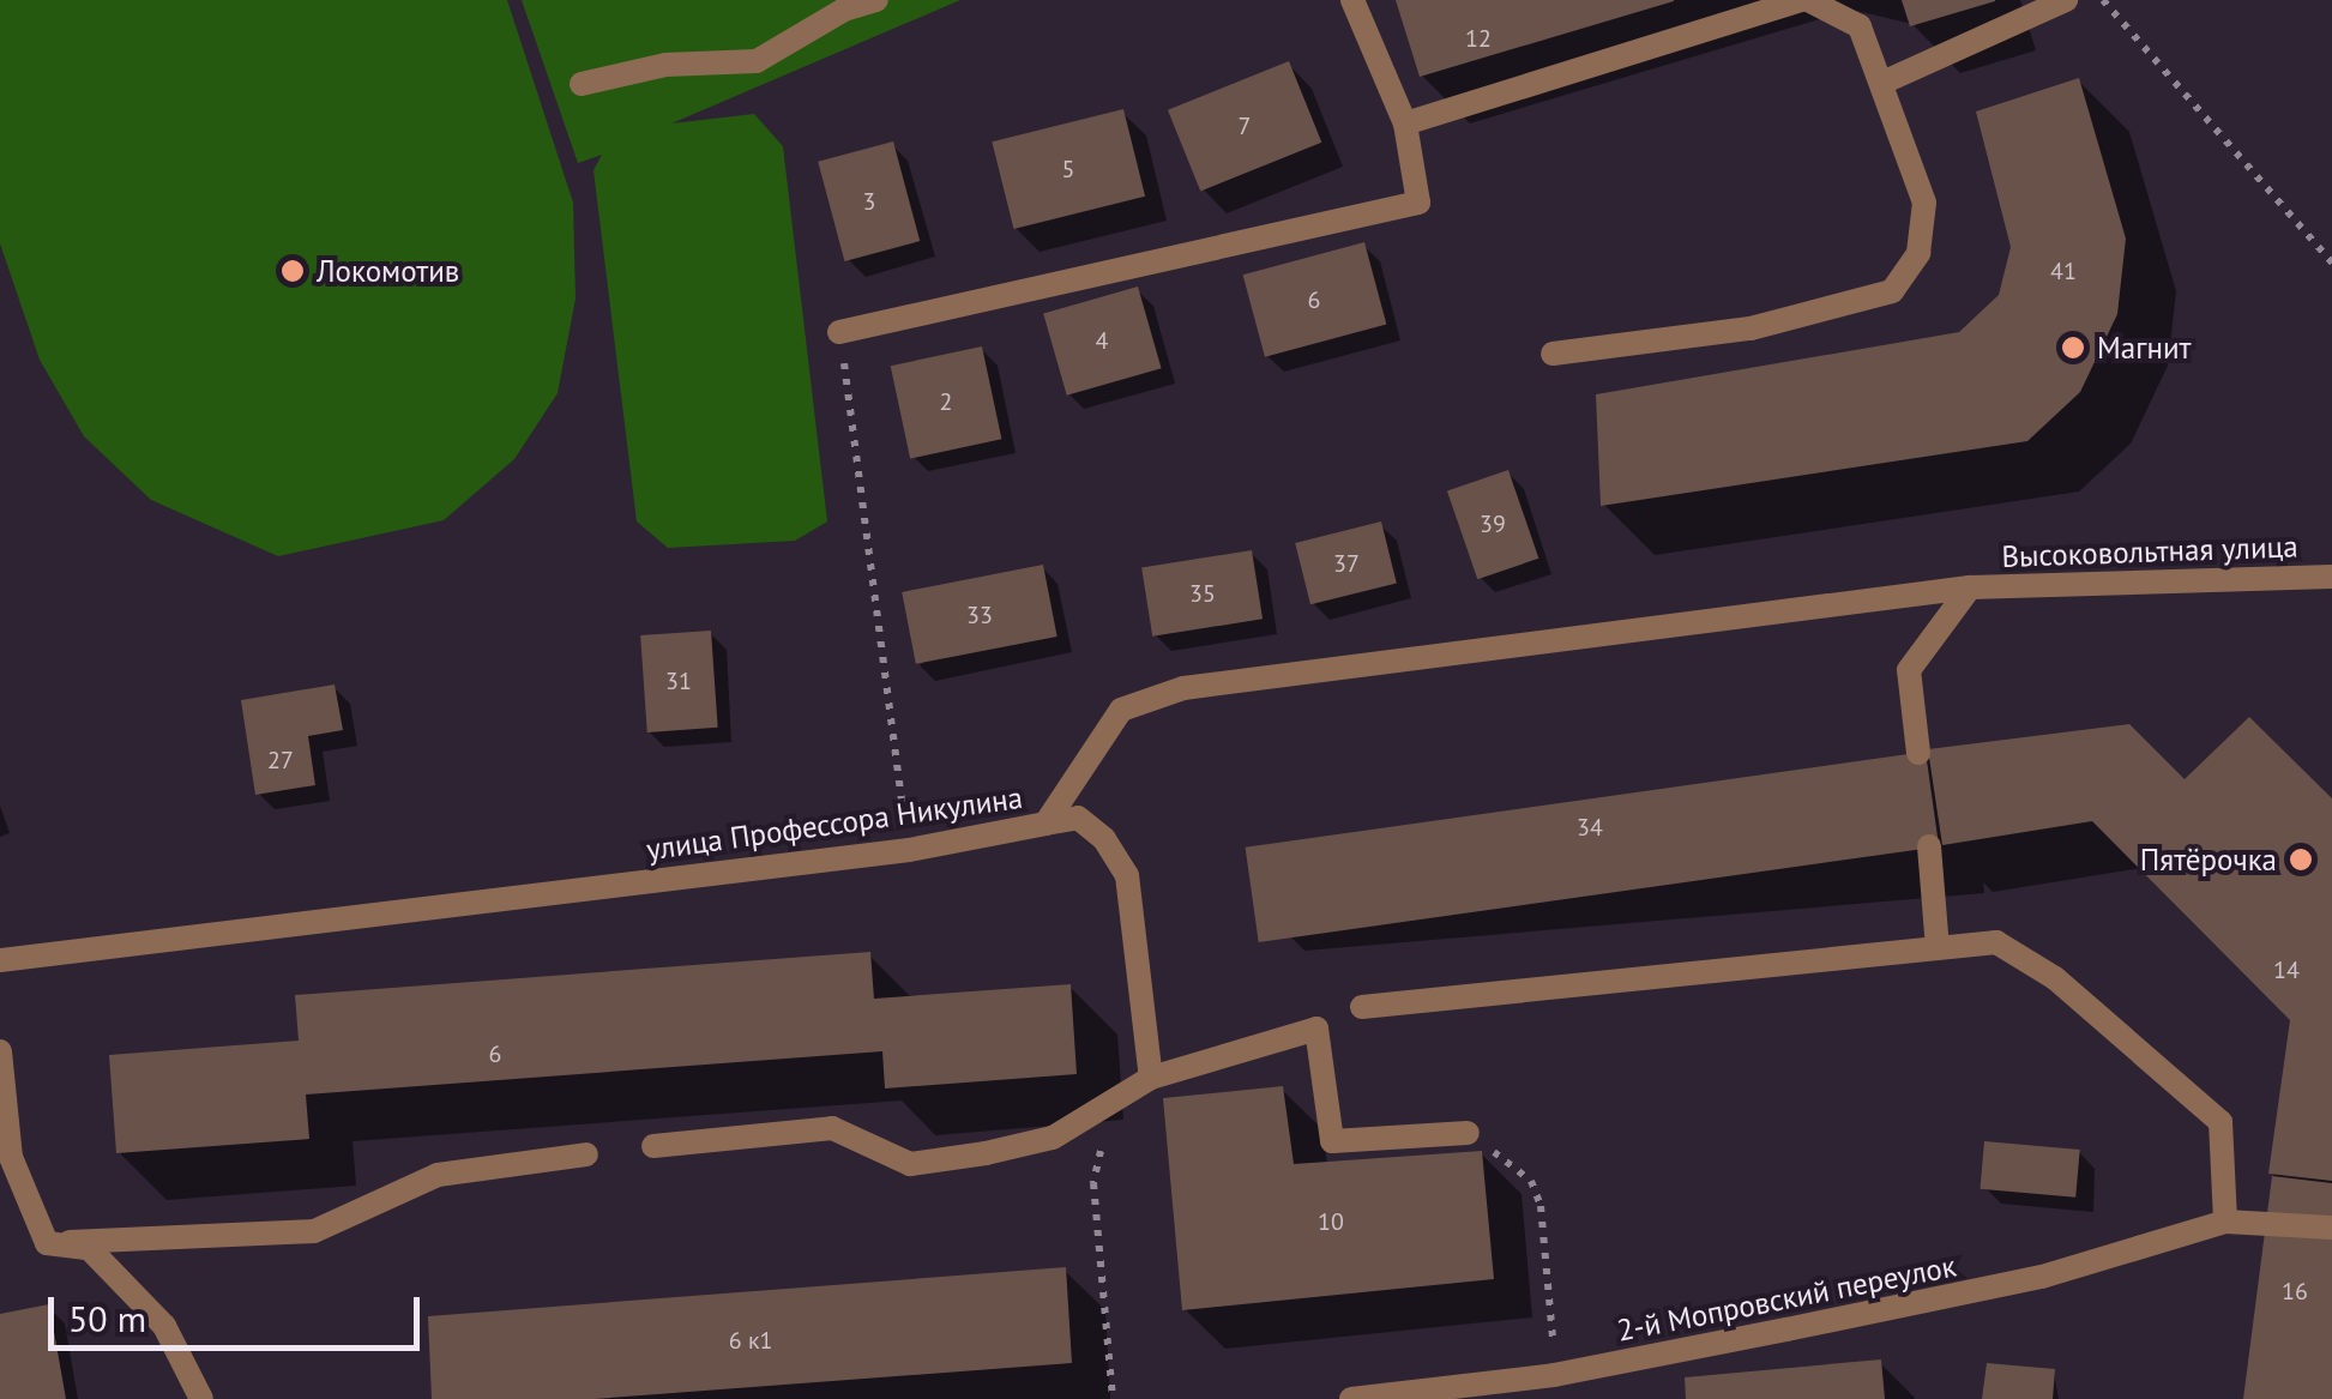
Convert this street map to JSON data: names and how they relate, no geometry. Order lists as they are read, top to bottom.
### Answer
{
  "streets": {
    "street": ["Высоковольтная улица", "улица Профессора Никулина", "2-й Мопровский переулок"]
  },
  "crossings": [
    ["Высоковольтная улица", "улица Профессора Никулина"]
  ],
  "places": ["Локомотив", "Магнит", "Пятёрочка"],
  "house_numbers": [
    "12",
    "7",
    "5",
    "3",
    "41",
    "6",
    "4",
    "2",
    "39",
    "37",
    "35",
    "33",
    "31",
    "27",
    "34",
    "14",
    "6",
    "10",
    "16",
    "6 к1"
  ],
  "scale_bar": "50 m"
}
